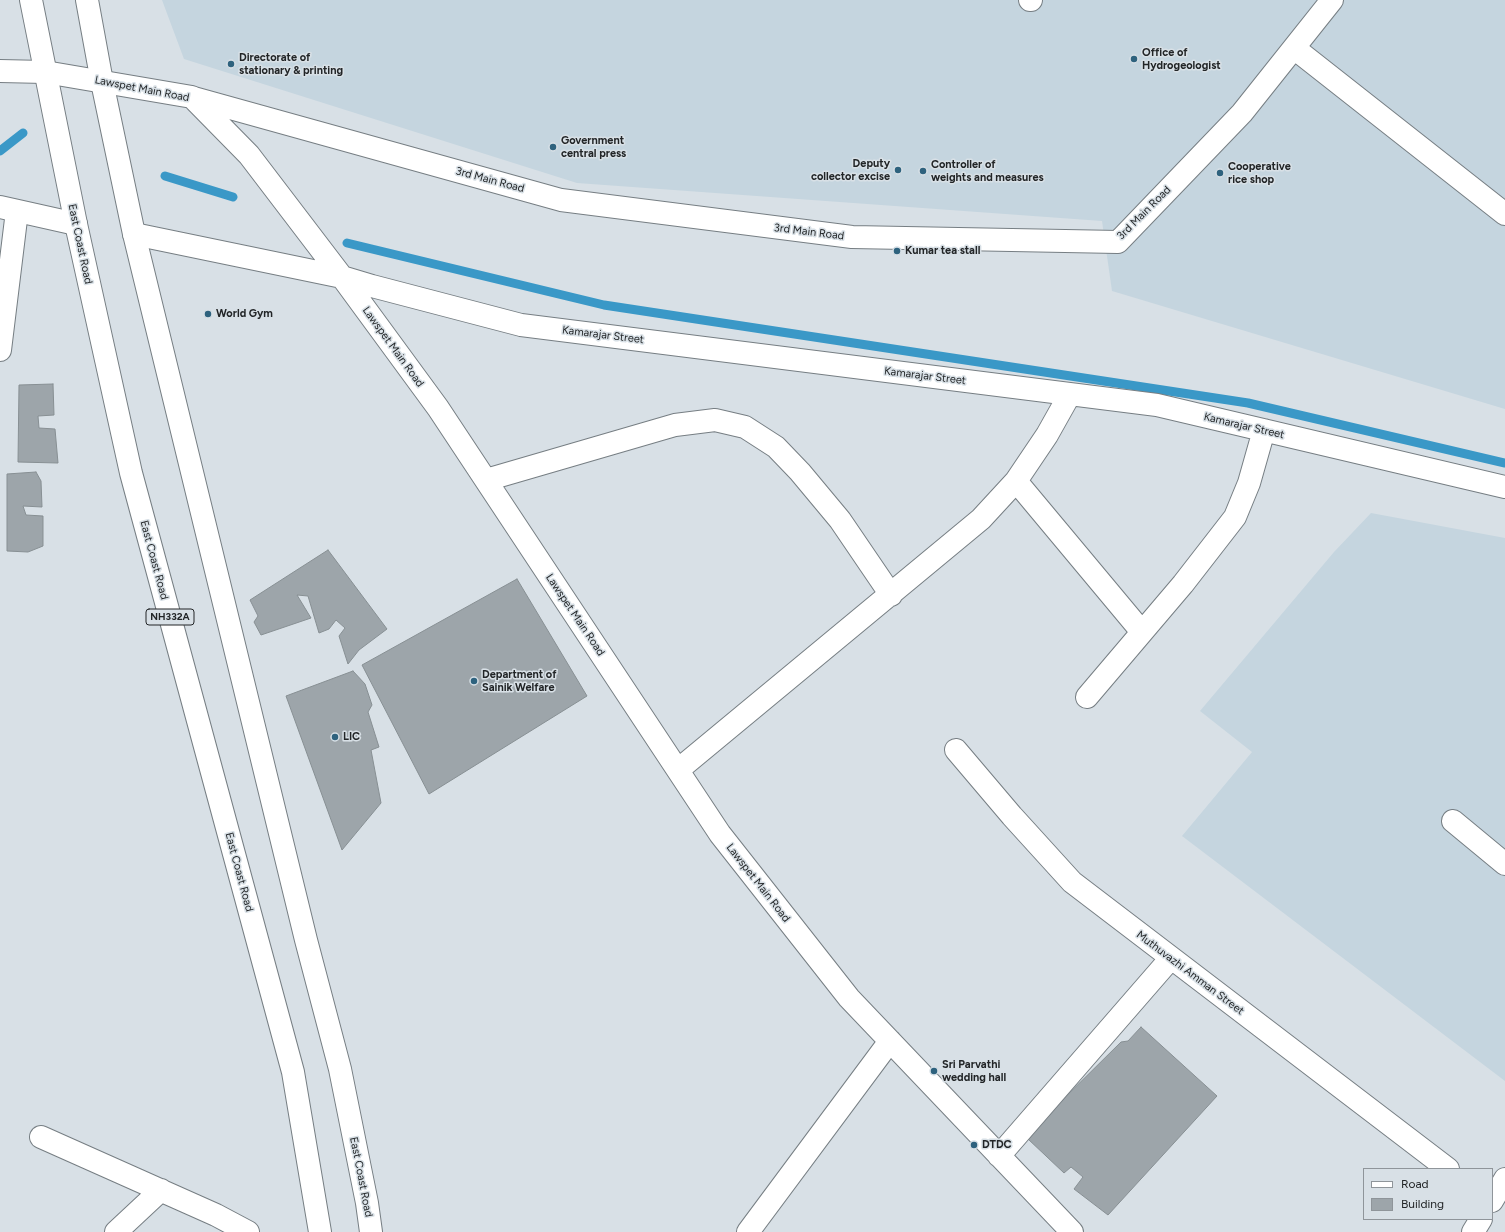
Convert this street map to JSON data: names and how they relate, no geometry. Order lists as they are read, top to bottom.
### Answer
{
  "streets": {
    "main road": [
      "Lawspet Main Road",
      "3rd Main Road",
      "East Coast Road",
      "Kamarajar Street",
      "NH332A",
      "Muthuvazhi Amman Street"
    ]
  },
  "crossings": [
    ["Lawspet Main Road", "3rd Main Road"],
    ["Lawspet Main Road", "East Coast Road"],
    ["Lawspet Main Road", "Kamarajar Street"],
    ["East Coast Road", "Kamarajar Street"]
  ],
  "places": [
    "Office of Hydrogeologist",
    "Directorate of stationary & printing",
    "Government central press",
    "Deputy collector excise",
    "Controller of weights and measures",
    "Cooperative rice shop",
    "Kumar tea stall",
    "World Gym",
    "Department of Sainik Welfare",
    "LIC",
    "Sri Parvathi wedding hall",
    "DTDC"
  ],
  "legend": ["Road", "Building"]
}
